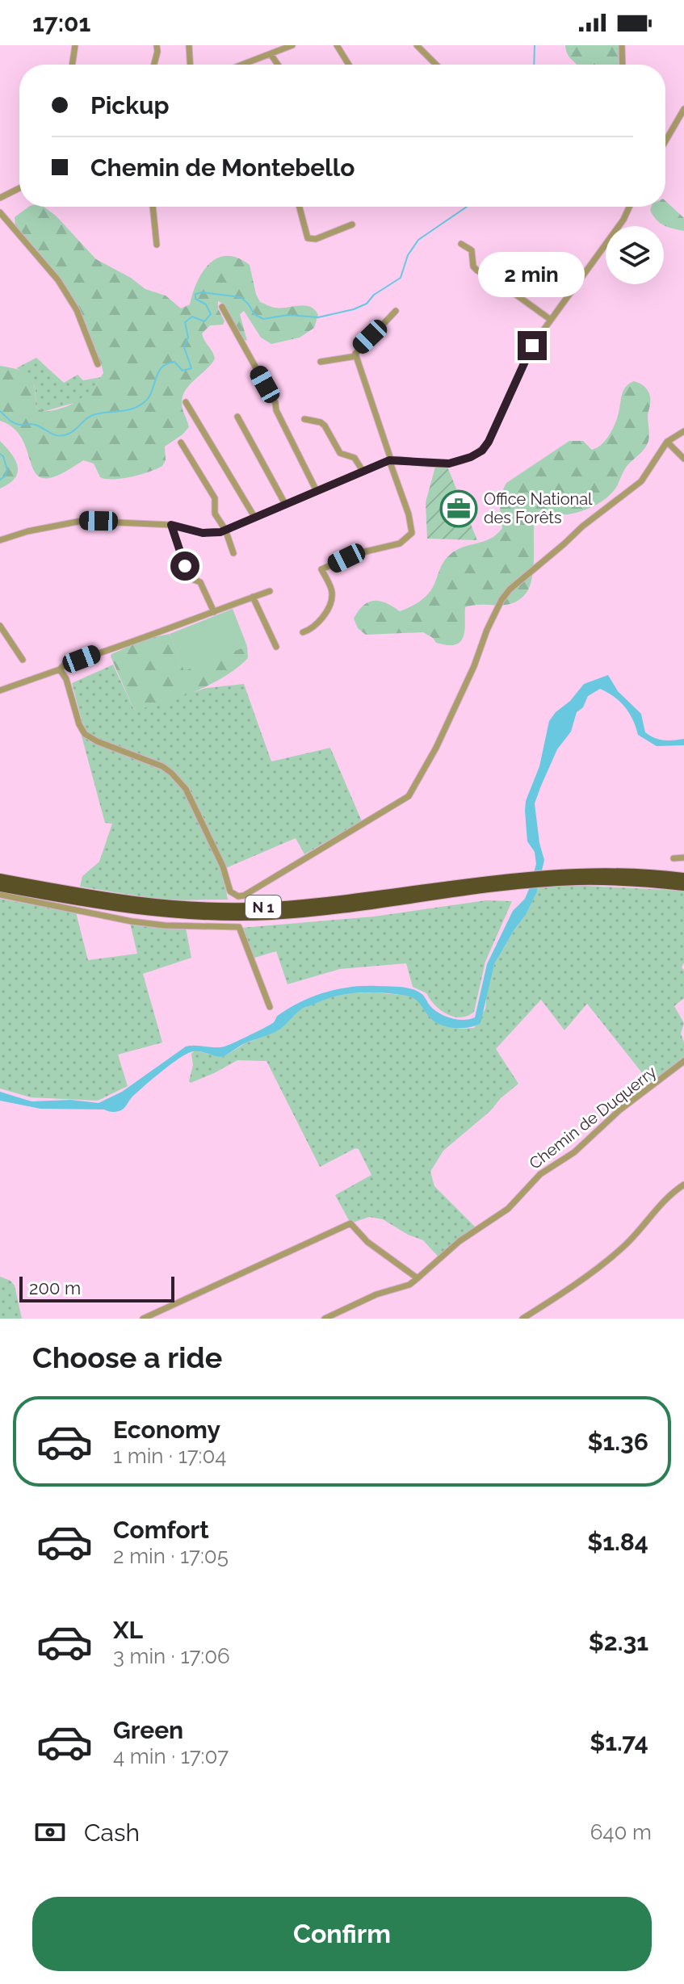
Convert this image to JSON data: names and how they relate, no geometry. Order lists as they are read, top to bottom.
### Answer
{
  "streets": {
    "highway": ["N 1"],
    "street": ["Chemin de Duquerry"]
  },
  "places": {
    "office": ["Office National des Forêts"]
  },
  "scale_bar": "200 m",
  "page": {
    "status": "17:01",
    "banner": ["Pickup", "Chemin de Montebello"],
    "bubble": "2 min",
    "scale": "200 m",
    "heading": "Choose a ride",
    "list": [
      {
        "name": "Economy",
        "note": "1 min · 17:04",
        "value": "$1.36"
      },
      {
        "name": "Comfort",
        "note": "2 min · 17:05",
        "value": "$1.84"
      },
      {
        "name": "XL",
        "note": "3 min · 17:06",
        "value": "$2.31"
      },
      {
        "name": "Green",
        "note": "4 min · 17:07",
        "value": "$1.74"
      }
    ],
    "pay": ["Cash", "640 m"],
    "buttons": "Confirm"
  }
}
